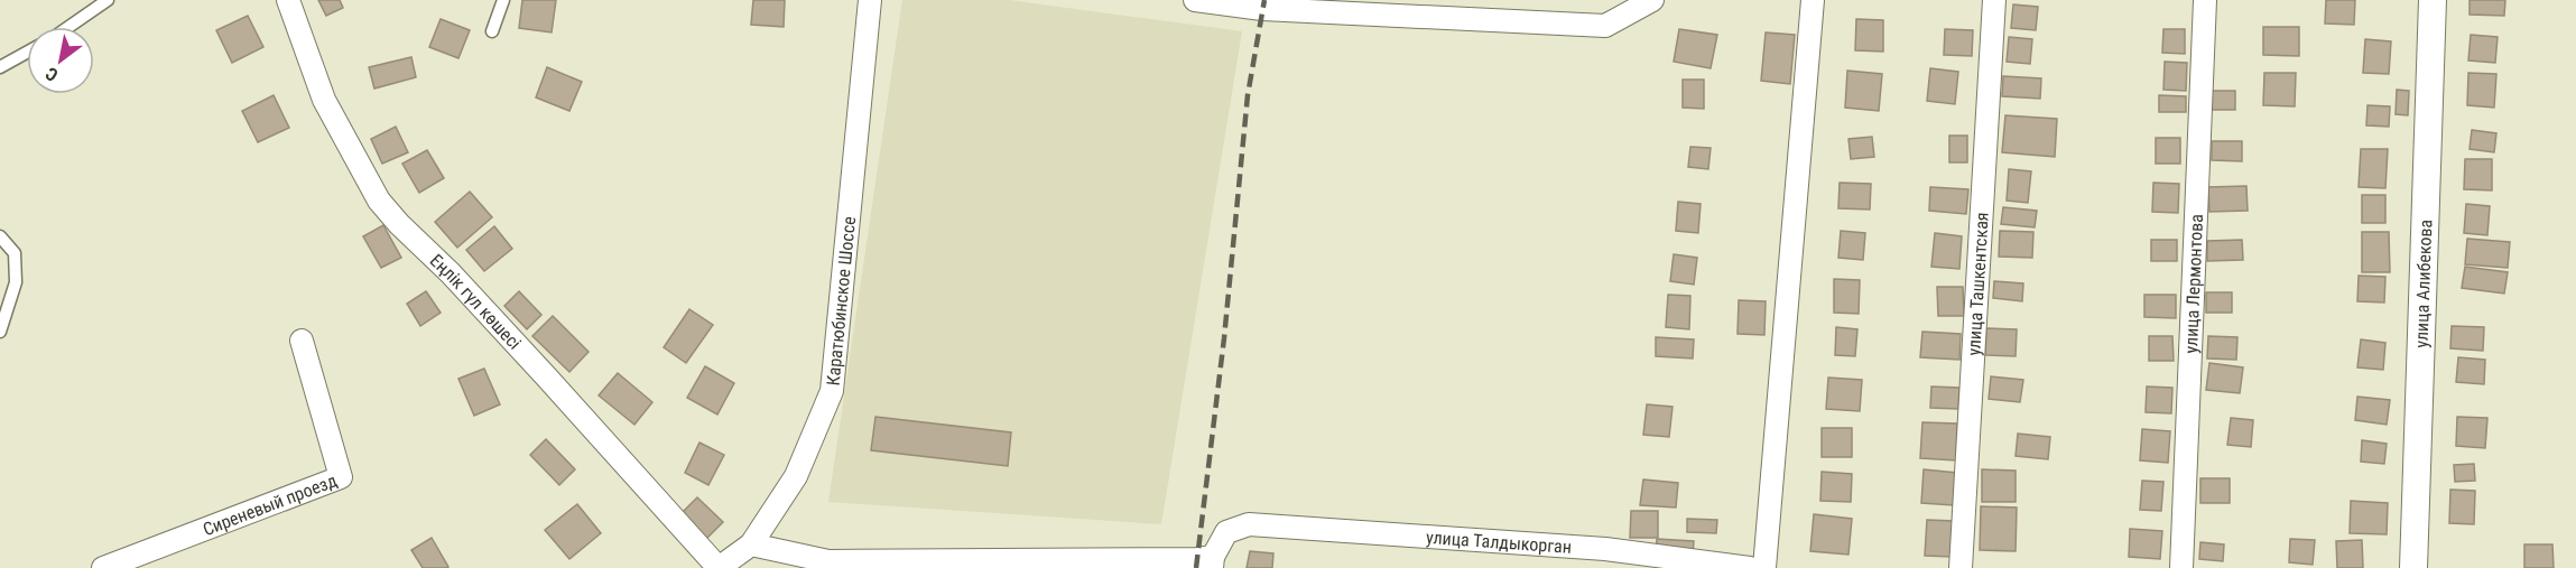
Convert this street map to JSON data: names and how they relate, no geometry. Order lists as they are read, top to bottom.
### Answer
{
  "streets": {
    "street": [
      "улица Ташкентская",
      "улица Лермонтова",
      "улица Алибекова",
      "Еңлік гүл көшесі",
      "Каратюбинское Шоссе",
      "Сиреневый проезд",
      "улица Талдыкорган"
    ]
  },
  "crossings": [
    ["Еңлік гүл көшесі", "Каратюбинское Шоссе"]
  ],
  "north": "bottom left"
}
